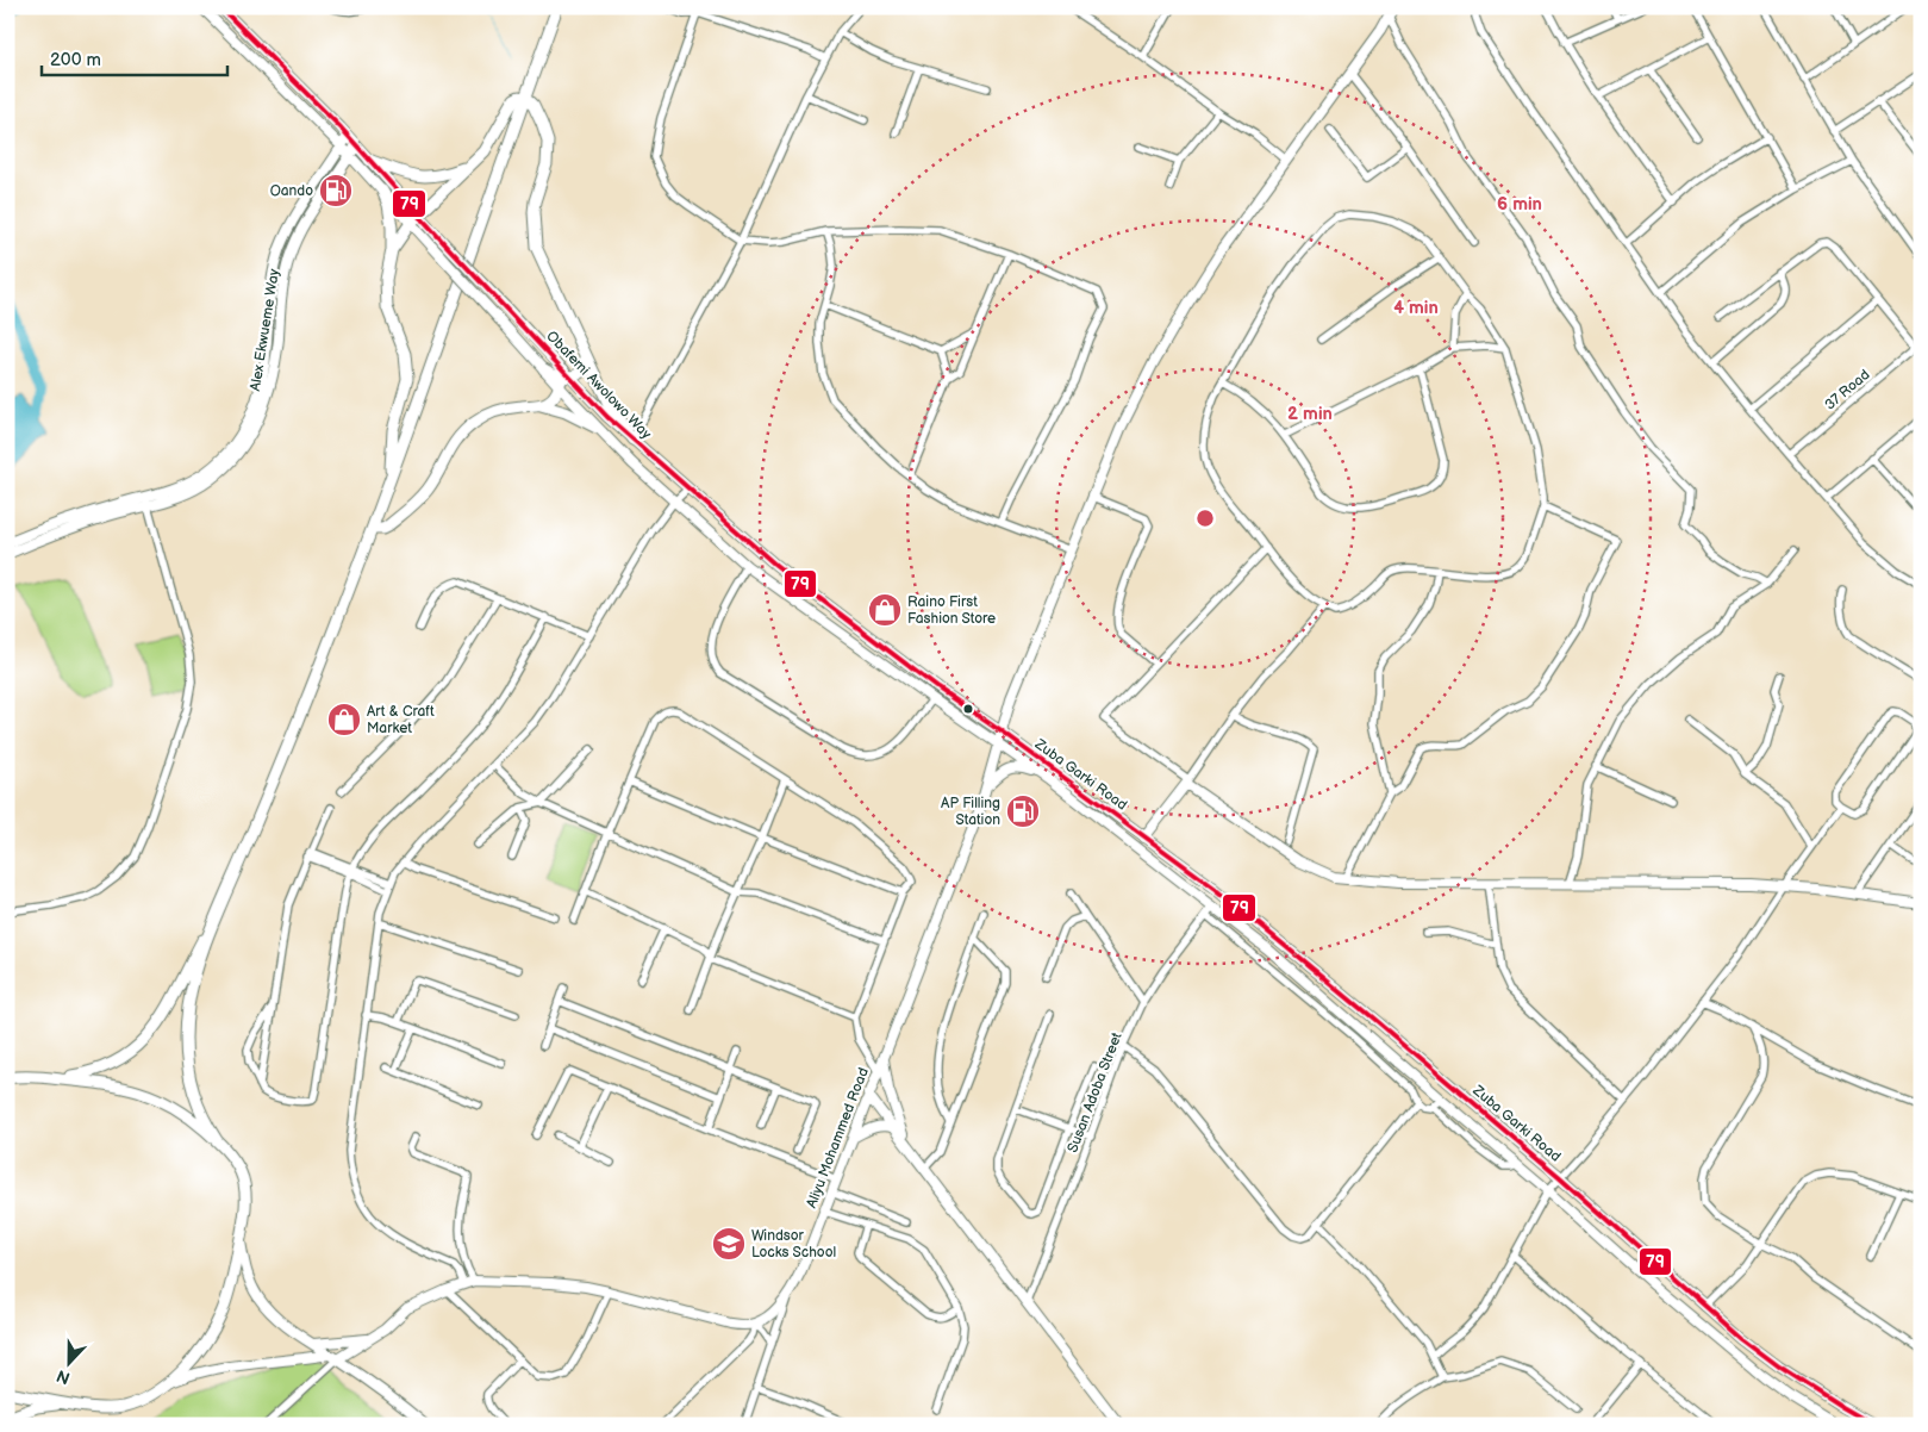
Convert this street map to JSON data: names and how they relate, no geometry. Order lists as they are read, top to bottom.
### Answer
{
  "streets": {
    "main road": [
      "Alex Ekwueme Way",
      "Obafemi Awolowo Way",
      "Zuba Garki Road",
      "Aliyu Mohammed Road"
    ],
    "street": ["37 Road", "Susan Adoba Street"]
  },
  "crossings": [
    ["Alex Ekwueme Way", "Obafemi Awolowo Way"],
    ["Obafemi Awolowo Way", "Zuba Garki Road"],
    ["Obafemi Awolowo Way", "Aliyu Mohammed Road"],
    ["Zuba Garki Road", "Susan Adoba Street"],
    ["Zuba Garki Road", "Aliyu Mohammed Road"]
  ],
  "places": {
    "fuel station": ["Oando", "AP Filling Station"],
    "shop": ["Raino First Fashion Store", "Art & Craft Market"],
    "school or university": ["Windsor Locks School"]
  },
  "lines": ["transit line 79"],
  "scale_bar": "200 m",
  "north": "bottom",
  "rings": ["6 min", "4 min", "2 min"]
}
